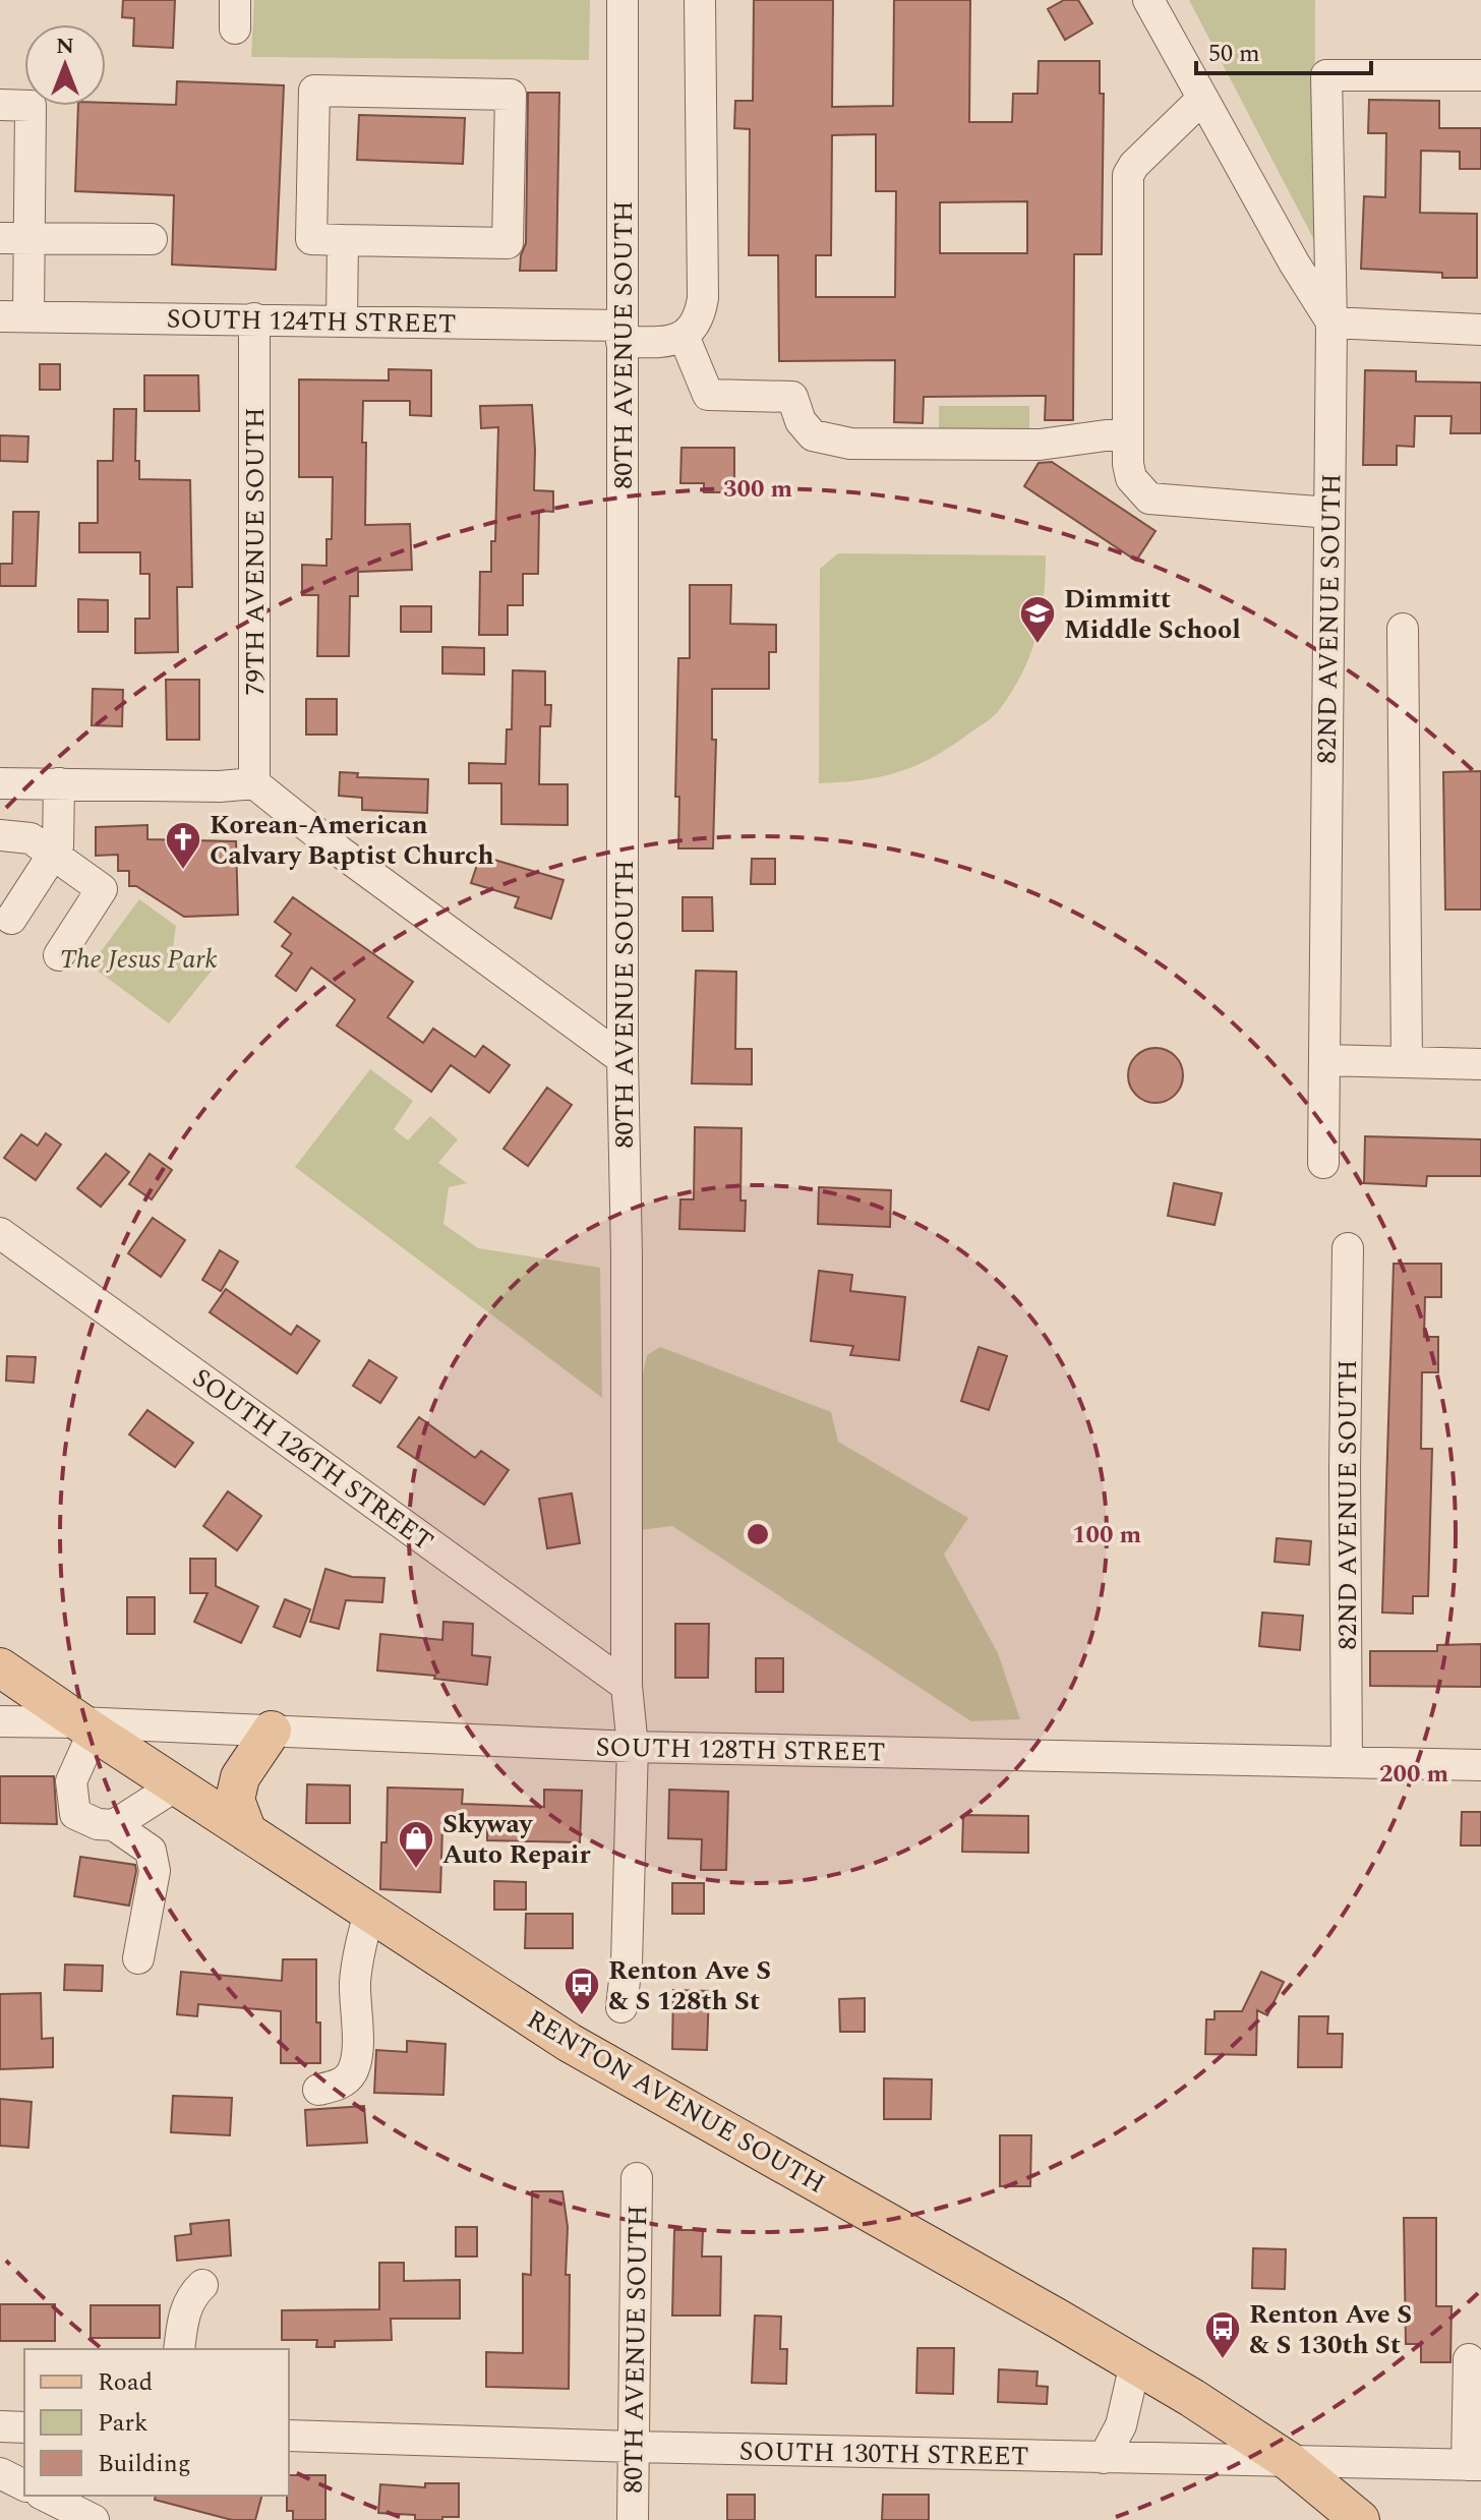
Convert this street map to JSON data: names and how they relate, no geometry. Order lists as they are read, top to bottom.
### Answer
{
  "streets": {
    "main road": ["RENTON AVENUE SOUTH"],
    "street": [
      "SOUTH 124TH STREET",
      "80TH AVENUE SOUTH",
      "79TH AVENUE SOUTH",
      "82ND AVENUE SOUTH",
      "SOUTH 126TH STREET",
      "SOUTH 128TH STREET",
      "SOUTH 130TH STREET"
    ]
  },
  "crossings": [
    ["SOUTH 124TH STREET", "80TH AVENUE SOUTH"],
    ["SOUTH 124TH STREET", "79TH AVENUE SOUTH"],
    ["80TH AVENUE SOUTH", "SOUTH 126TH STREET"],
    ["80TH AVENUE SOUTH", "SOUTH 128TH STREET"],
    ["80TH AVENUE SOUTH", "SOUTH 130TH STREET"],
    ["82ND AVENUE SOUTH", "SOUTH 128TH STREET"],
    ["SOUTH 128TH STREET", "RENTON AVENUE SOUTH"],
    ["RENTON AVENUE SOUTH", "SOUTH 130TH STREET"]
  ],
  "parks": ["The Jesus Park"],
  "places": {
    "school or university": ["Dimmitt Middle School"],
    "church": ["Korean-American Calvary Baptist Church"],
    "shop": ["Skyway Auto Repair"],
    "bus stop": ["Renton Ave S & S 128th St", "Renton Ave S & S 130th St"]
  },
  "legend": ["Road", "Park", "Building"],
  "scale_bar": "50 m",
  "north": "top",
  "rings": ["300 m", "100 m", "200 m"]
}
